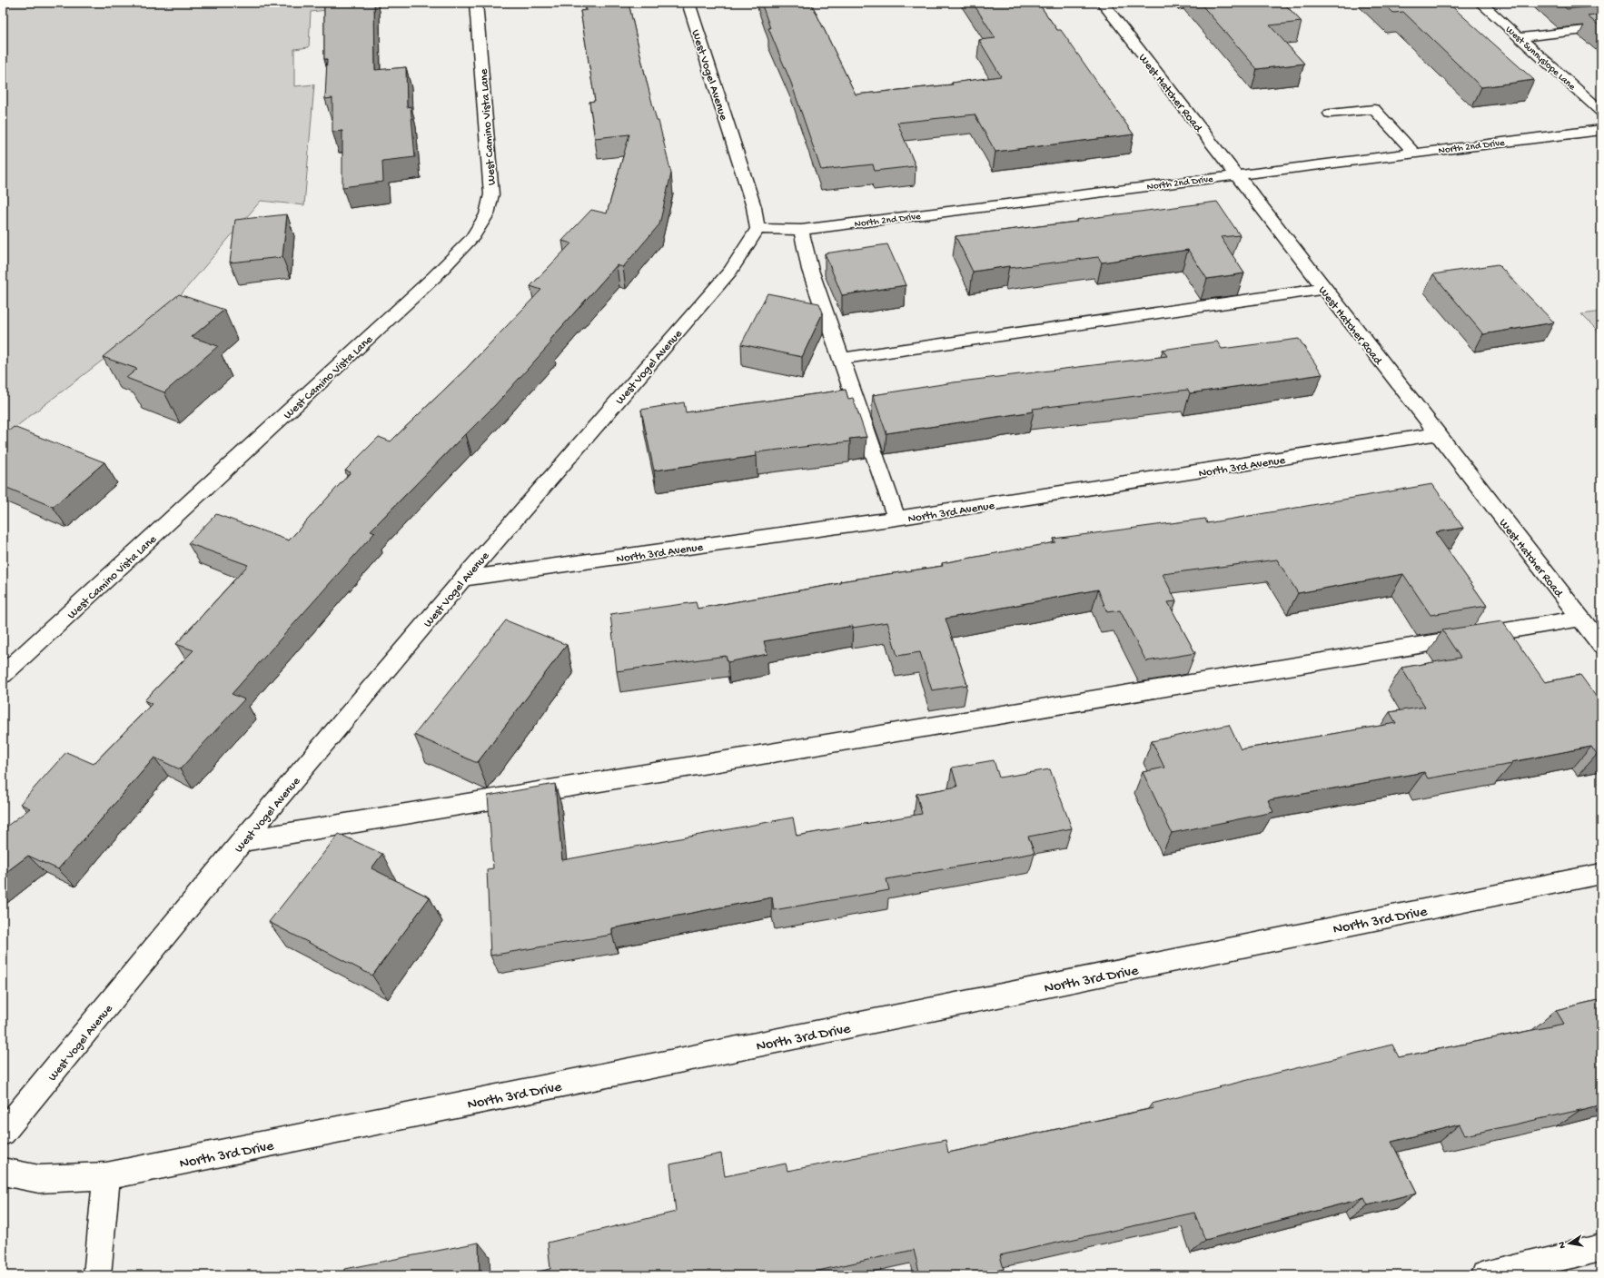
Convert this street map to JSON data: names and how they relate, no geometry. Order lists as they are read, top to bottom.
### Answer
{
  "streets": {
    "street": [
      "West Sunnyslope Lane",
      "West Vogel Avenue",
      "West Hatcher Road",
      "West Camino Vista Lane",
      "North 2nd Drive",
      "North 3rd Avenue",
      "North 3rd Drive"
    ]
  },
  "crossings": [
    ["West Vogel Avenue", "North 2nd Drive"],
    ["West Vogel Avenue", "North 3rd Avenue"],
    ["West Hatcher Road", "North 2nd Drive"],
    ["West Hatcher Road", "North 3rd Avenue"]
  ],
  "north": "left"
}
